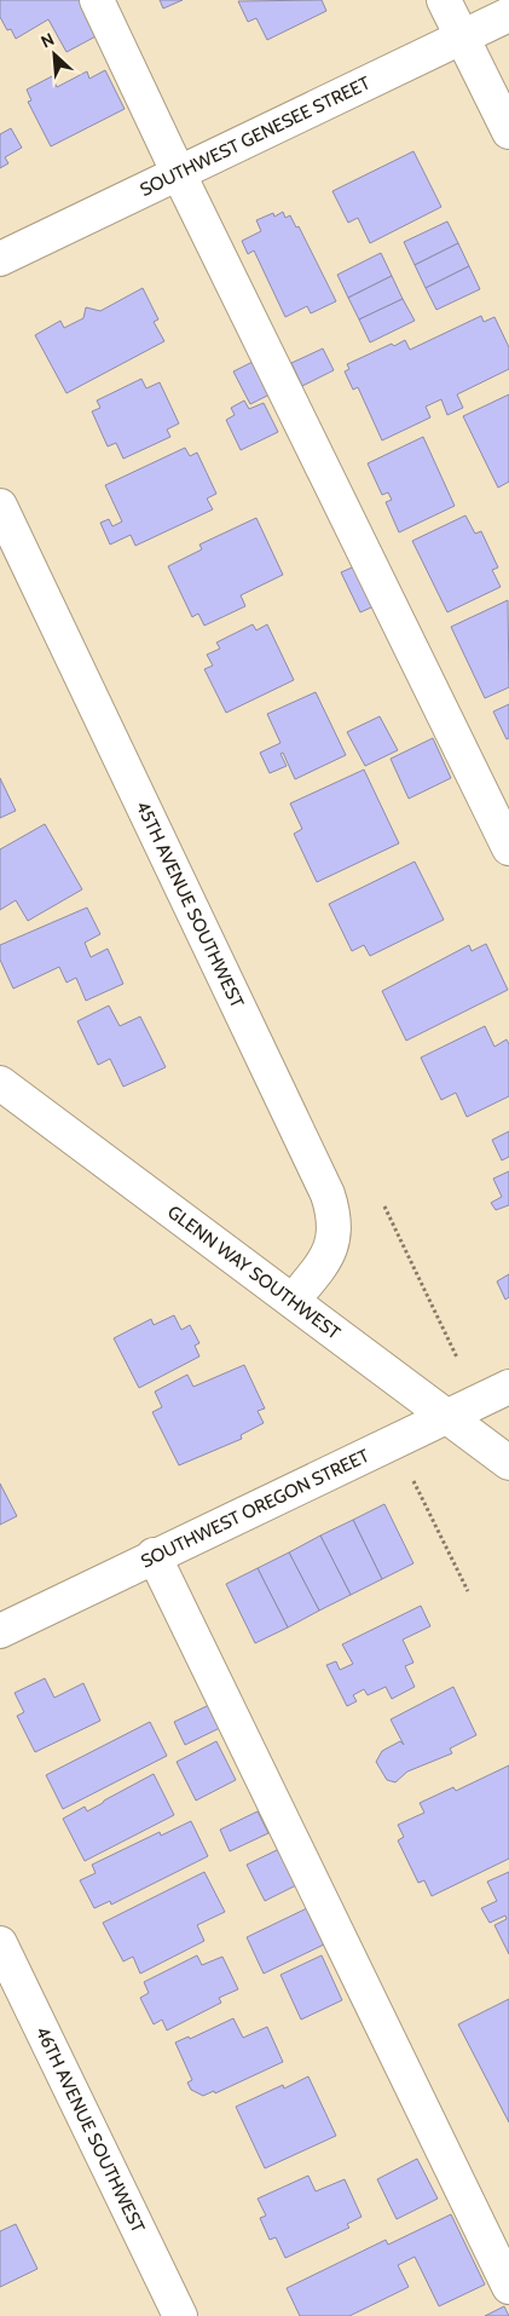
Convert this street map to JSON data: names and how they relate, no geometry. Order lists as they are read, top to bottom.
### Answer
{
  "streets": {
    "street": [
      "SOUTHWEST GENESEE STREET",
      "45TH AVENUE SOUTHWEST",
      "GLENN WAY SOUTHWEST",
      "SOUTHWEST OREGON STREET",
      "46TH AVENUE SOUTHWEST"
    ]
  },
  "crossings": [
    ["45TH AVENUE SOUTHWEST", "GLENN WAY SOUTHWEST"],
    ["GLENN WAY SOUTHWEST", "SOUTHWEST OREGON STREET"]
  ],
  "north": "top left"
}
